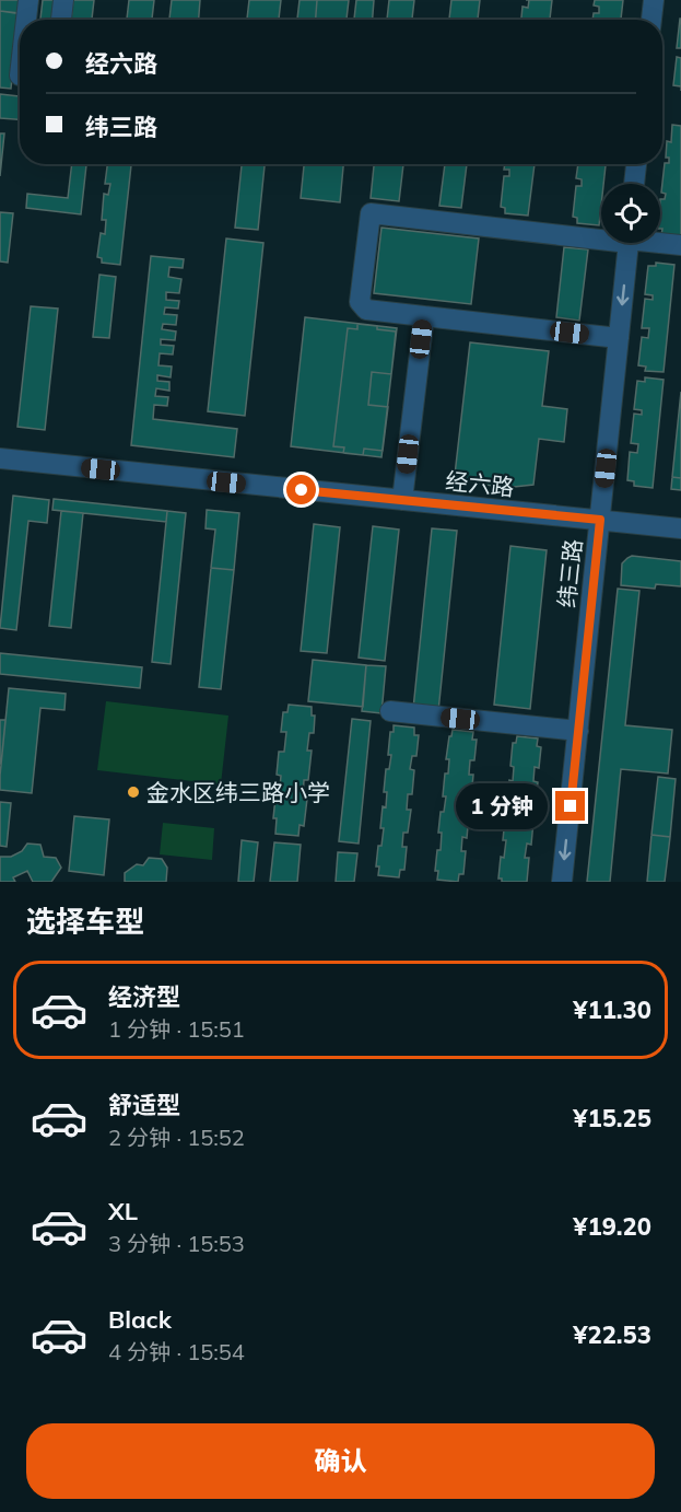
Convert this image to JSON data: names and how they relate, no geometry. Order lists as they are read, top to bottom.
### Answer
{
  "streets": {
    "street": ["经六路", "纬三路"]
  },
  "crossings": [
    ["经六路", "纬三路"]
  ],
  "one_way": ["纬三路"],
  "places": ["金水区纬三路小学"],
  "page": {
    "banner": ["经六路", "纬三路"],
    "bubble": "1 分钟",
    "heading": "选择车型",
    "list": [
      {
        "name": "经济型",
        "note": "1 分钟 · 15:51",
        "value": "¥11.30"
      },
      {
        "name": "舒适型",
        "note": "2 分钟 · 15:52",
        "value": "¥15.25"
      },
      {
        "name": "XL",
        "note": "3 分钟 · 15:53",
        "value": "¥19.20"
      },
      {
        "name": "Black",
        "note": "4 分钟 · 15:54",
        "value": "¥22.53"
      }
    ],
    "buttons": "确认"
  }
}
